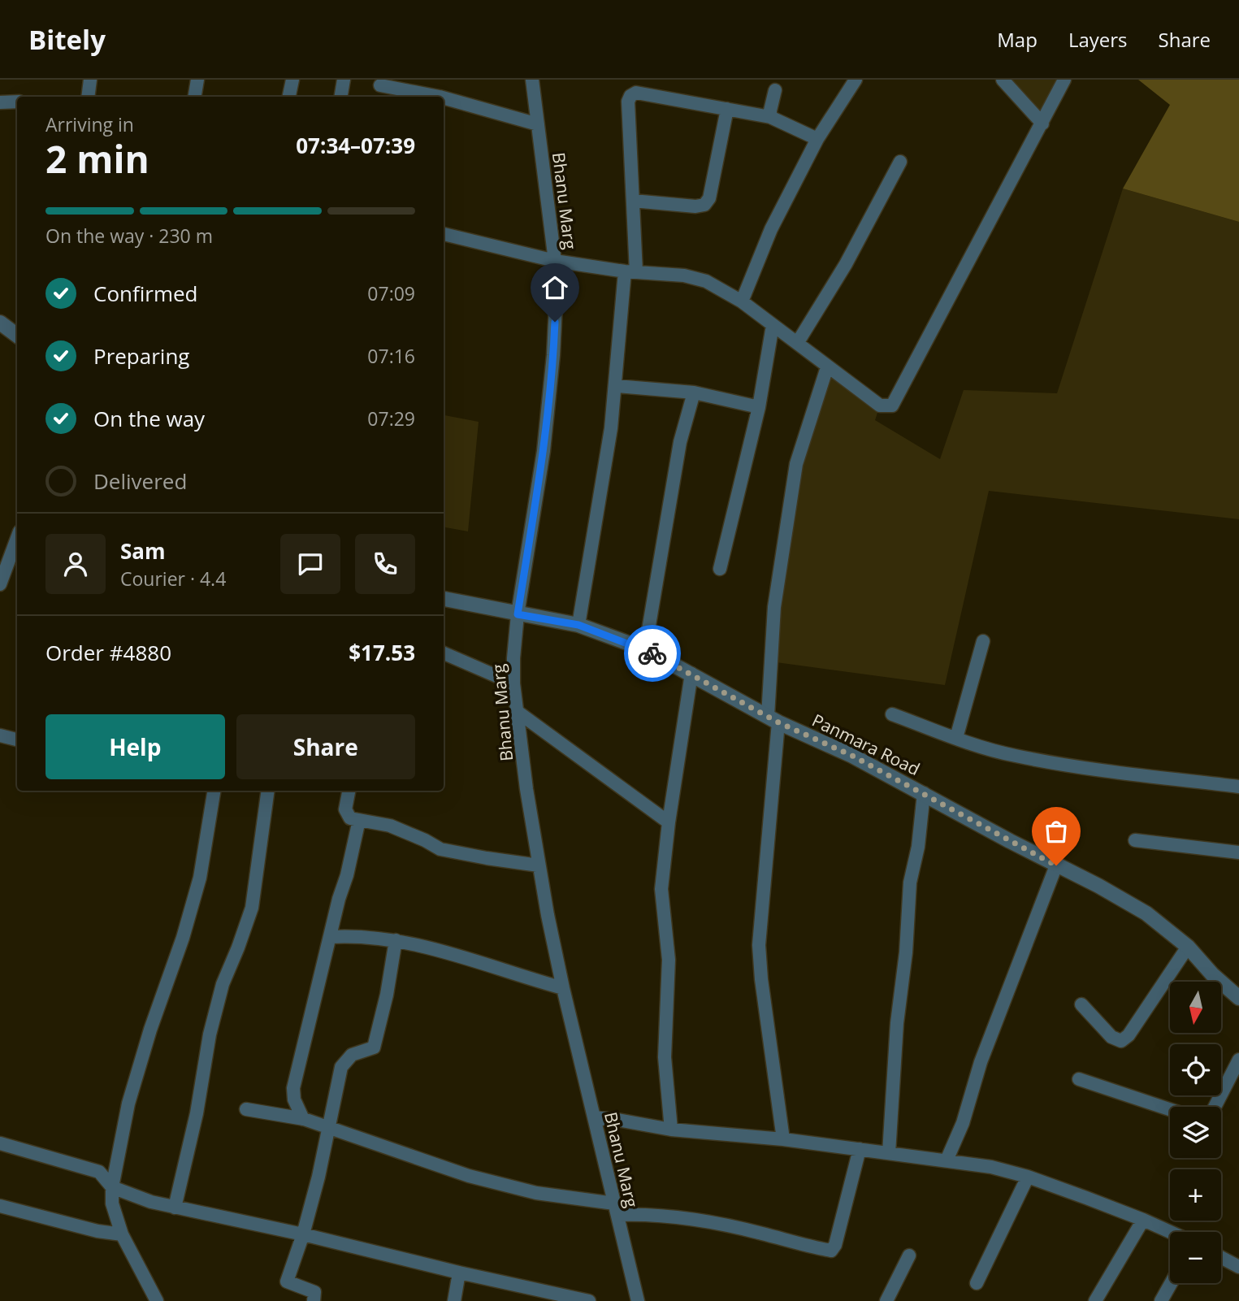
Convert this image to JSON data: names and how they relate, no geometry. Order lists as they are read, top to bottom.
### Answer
{
  "streets": {
    "street": ["Bhanu Marg", "Panmara Road"]
  },
  "crossings": [
    ["Bhanu Marg", "Panmara Road"]
  ],
  "north": "bottom",
  "page": {
    "header": "Bitely",
    "nav": ["Map", "Layers", "Share"],
    "heading": ["2 min", "Arriving in", "07:34–07:39"],
    "panel": [
      "Sam",
      "Courier · 4.4",
      "Order #4880",
      "$17.53"
    ],
    "bar": "On the way · 230 m",
    "list": [
      ["Confirmed", "07:09"],
      ["Preparing", "07:16"],
      ["On the way", "07:29"],
      "Delivered"
    ],
    "buttons": ["Help", "Share"],
    "map_buttons": ["+", "−"]
  }
}
